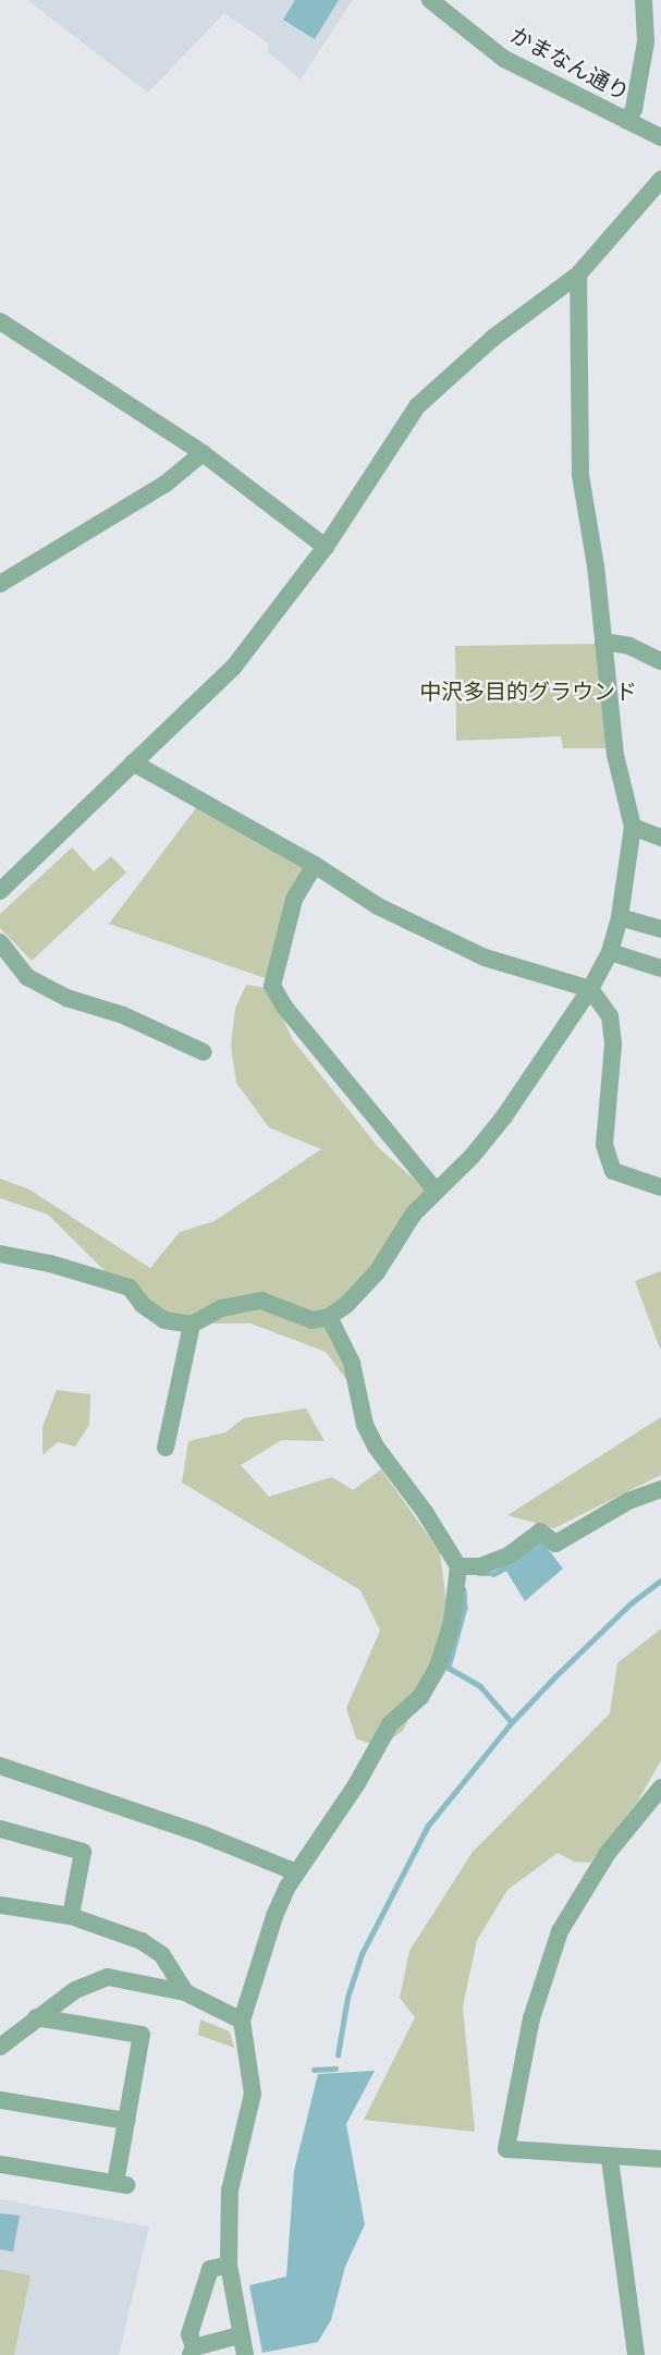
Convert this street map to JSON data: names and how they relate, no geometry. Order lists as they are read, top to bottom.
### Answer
{
  "streets": {
    "street": ["かまなん通り"]
  },
  "parks": ["中沢多目的グラウンド"]
}
